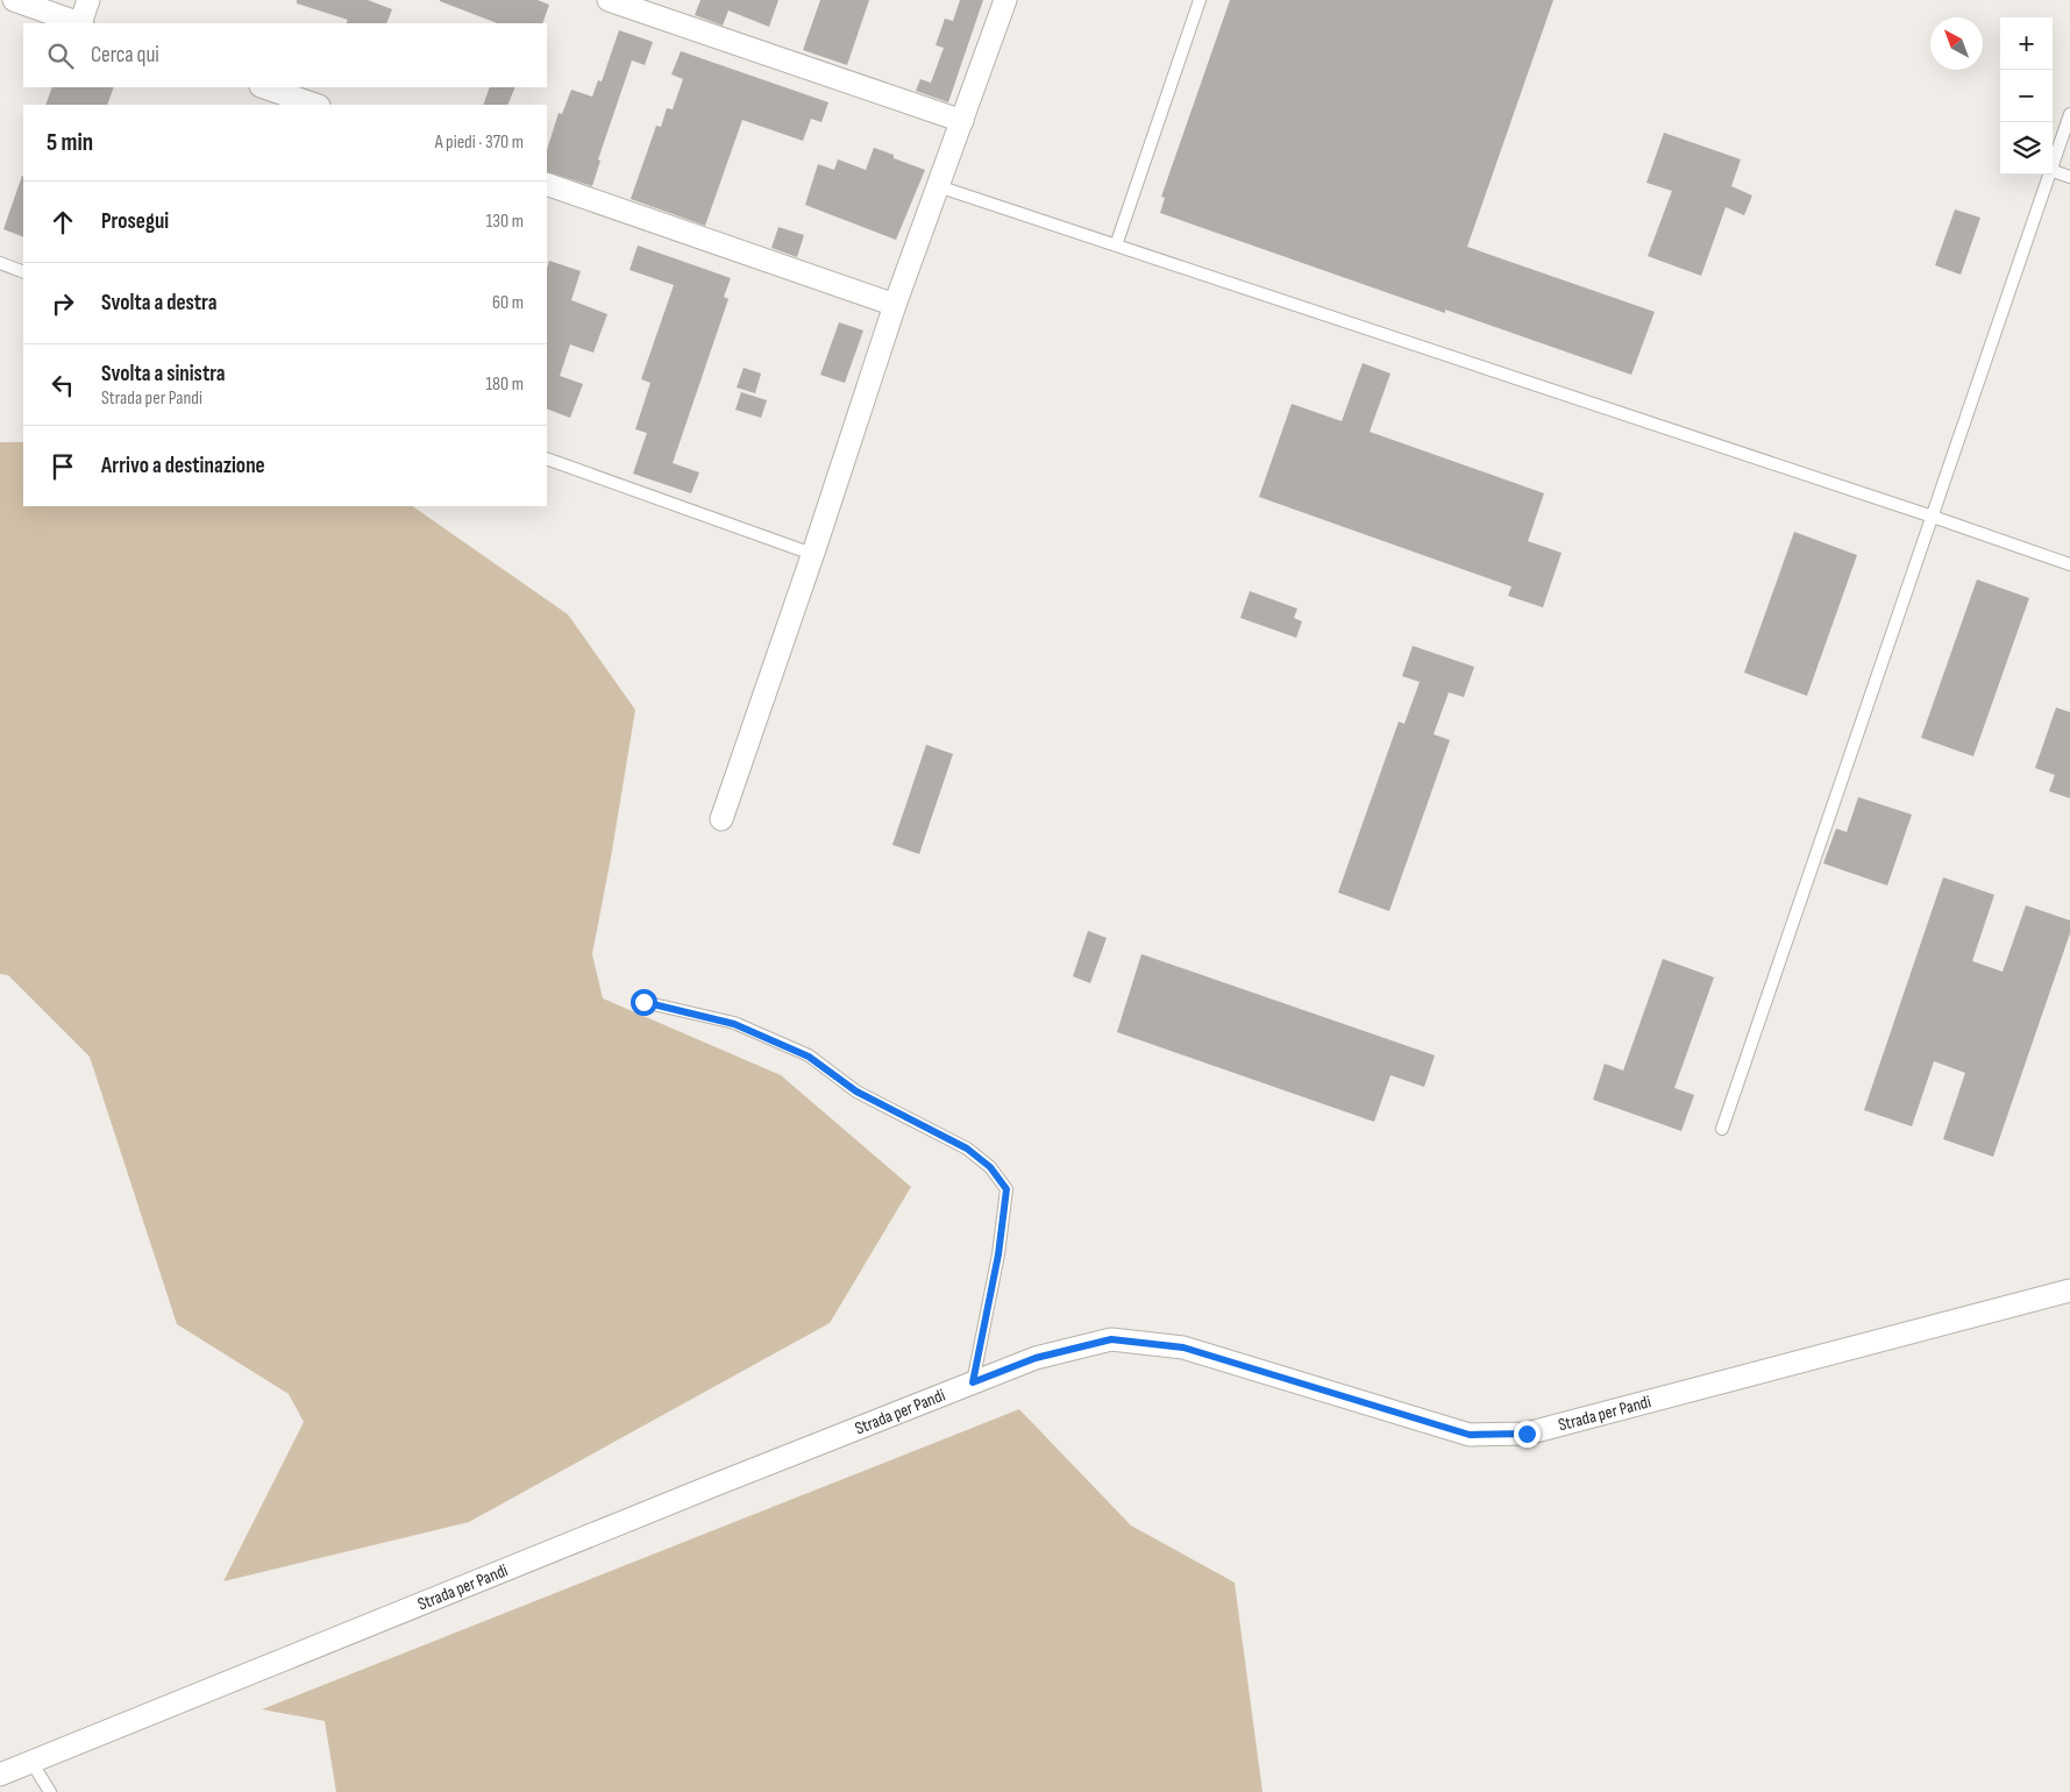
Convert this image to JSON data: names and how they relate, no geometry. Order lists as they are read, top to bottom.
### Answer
{
  "streets": {
    "street": ["Strada per Pandi"]
  },
  "north": "top left",
  "page": {
    "map_buttons": ["+", "−"],
    "search": "Cerca qui",
    "heading": ["5 min", "A piedi · 370 m"],
    "list": [
      ["Prosegui", "130 m"],
      ["Svolta a destra", "60 m"],
      ["Svolta a sinistra", "Strada per Pandi", "180 m"],
      "Arrivo a destinazione"
    ]
  }
}
